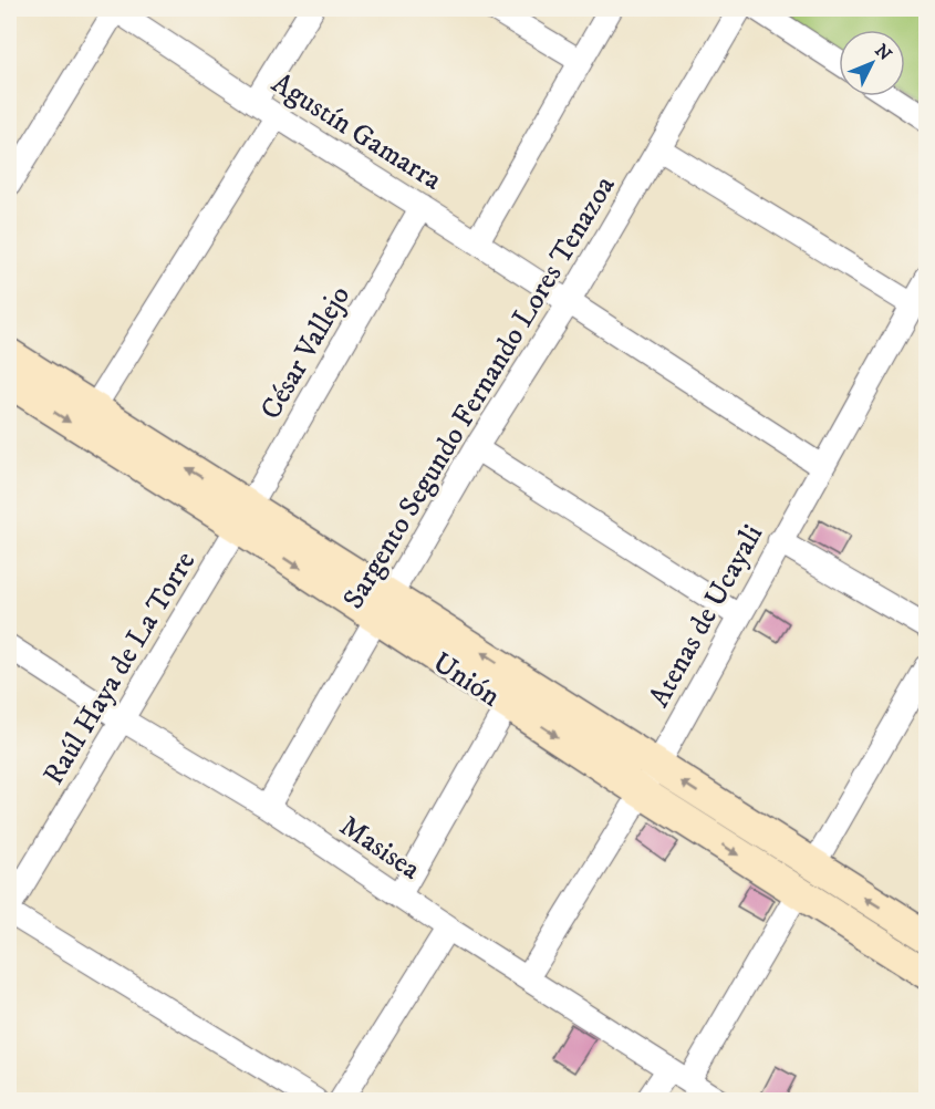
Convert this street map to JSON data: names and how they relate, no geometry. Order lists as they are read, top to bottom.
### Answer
{
  "streets": {
    "main road": ["Unión"],
    "street": [
      "Agustín Gamarra",
      "César Vallejo",
      "Sargento Segundo Fernando Lores Tenazoa",
      "Atenas de Ucayali",
      "Raúl Haya de La Torre",
      "Masisea"
    ]
  },
  "crossings": [
    ["Agustín Gamarra", "César Vallejo"],
    ["Agustín Gamarra", "Sargento Segundo Fernando Lores Tenazoa"],
    ["Agustín Gamarra", "Atenas de Ucayali"],
    ["César Vallejo", "Raúl Haya de La Torre"],
    ["César Vallejo", "Unión"],
    ["Sargento Segundo Fernando Lores Tenazoa", "Unión"],
    ["Sargento Segundo Fernando Lores Tenazoa", "Masisea"],
    ["Atenas de Ucayali", "Unión"],
    ["Atenas de Ucayali", "Masisea"],
    ["Raúl Haya de La Torre", "Unión"],
    ["Raúl Haya de La Torre", "Masisea"]
  ],
  "north": "top right"
}
